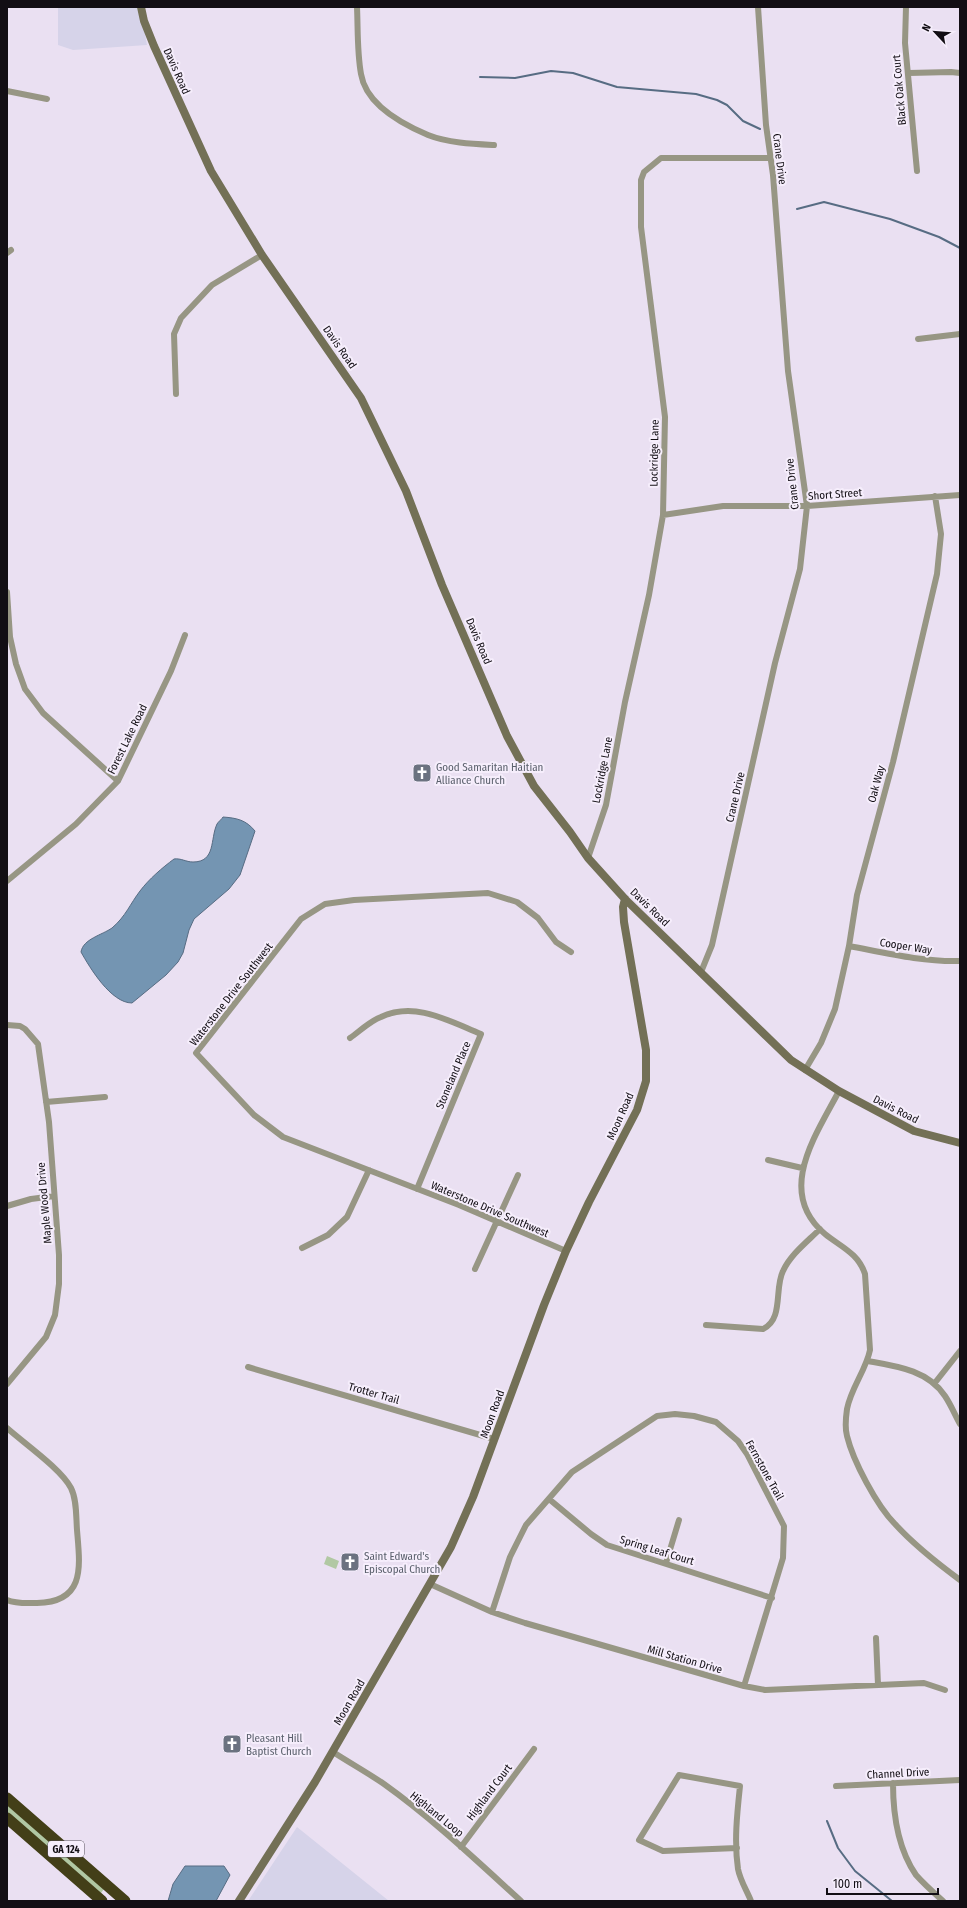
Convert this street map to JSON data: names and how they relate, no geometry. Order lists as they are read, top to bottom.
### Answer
{
  "streets": {
    "highway": ["GA 124"],
    "street": [
      "Davis Road",
      "Black Oak Court",
      "Crane Drive",
      "Lockridge Lane",
      "Short Street",
      "Forest Lake Road",
      "Oak Way",
      "Cooper Way",
      "Waterstone Drive Southwest",
      "Stoneland Place",
      "Moon Road",
      "Maple Wood Drive",
      "Trotter Trail",
      "Fernstone Trail",
      "Spring Leaf Court",
      "Mill Station Drive",
      "Channel Drive",
      "Highland Court",
      "Highland Loop"
    ]
  },
  "crossings": [
    ["Davis Road", "Crane Drive"],
    ["Davis Road", "Lockridge Lane"],
    ["Davis Road", "Oak Way"],
    ["Davis Road", "Moon Road"],
    ["Crane Drive", "Lockridge Lane"],
    ["Crane Drive", "Short Street"],
    ["Lockridge Lane", "Short Street"],
    ["Short Street", "Oak Way"],
    ["Oak Way", "Cooper Way"],
    ["Waterstone Drive Southwest", "Stoneland Place"],
    ["Waterstone Drive Southwest", "Moon Road"],
    ["Moon Road", "Trotter Trail"],
    ["Moon Road", "Mill Station Drive"],
    ["Moon Road", "Highland Loop"],
    ["Fernstone Trail", "Spring Leaf Court"],
    ["Fernstone Trail", "Mill Station Drive"],
    ["Highland Court", "Highland Loop"]
  ],
  "places": {
    "church": ["Good Samaritan Haitian Alliance Church", "Saint Edward's Episcopal Church", "Pleasant Hill Baptist Church"]
  },
  "scale_bar": "100 m",
  "north": "top left"
}
